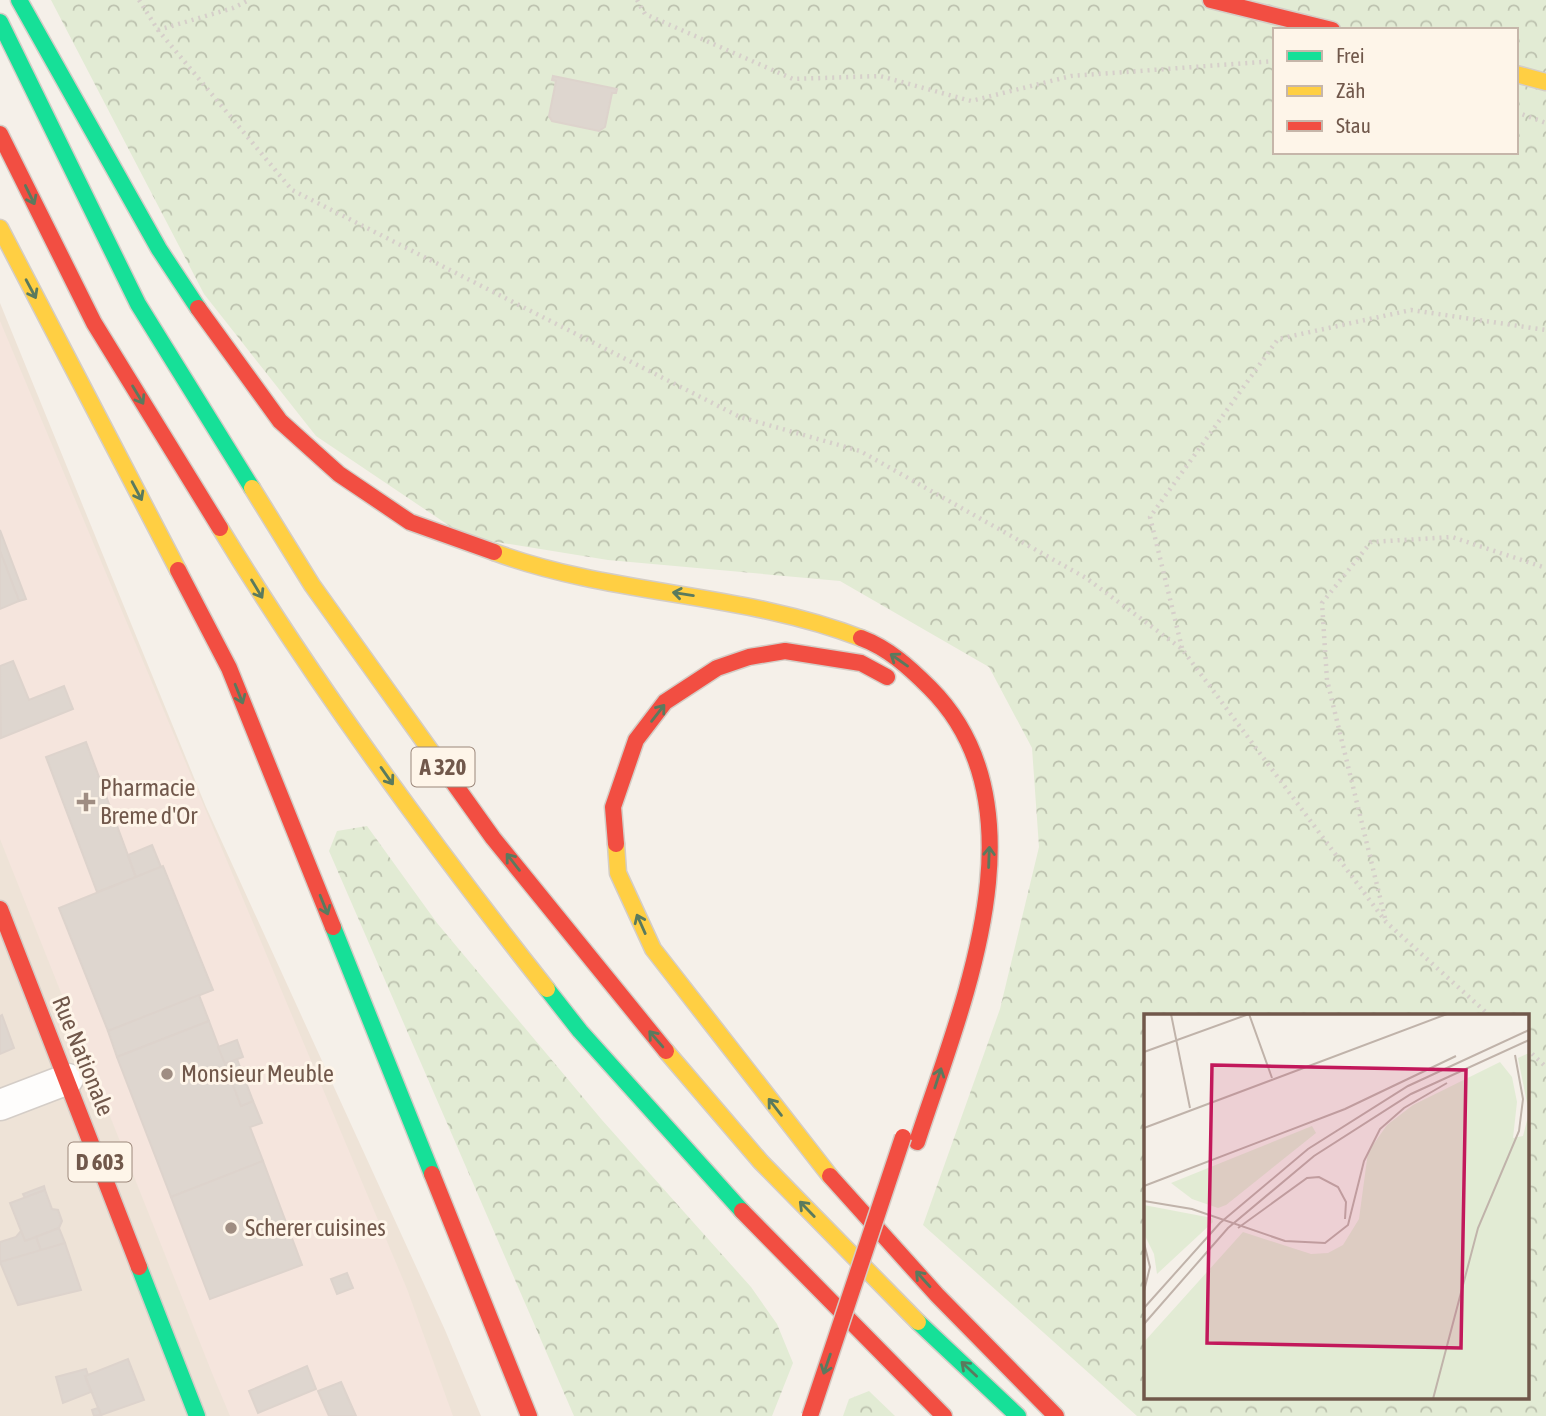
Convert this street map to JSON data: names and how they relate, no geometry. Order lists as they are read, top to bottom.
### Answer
{
  "streets": {
    "main road": ["A 320", "Rue Nationale", "D 603"]
  },
  "places": {
    "health": ["Pharmacie Breme d'Or"],
    "other": ["Monsieur Meuble", "Scherer cuisines"]
  },
  "legend": ["Frei", "Zäh", "Stau"]
}
